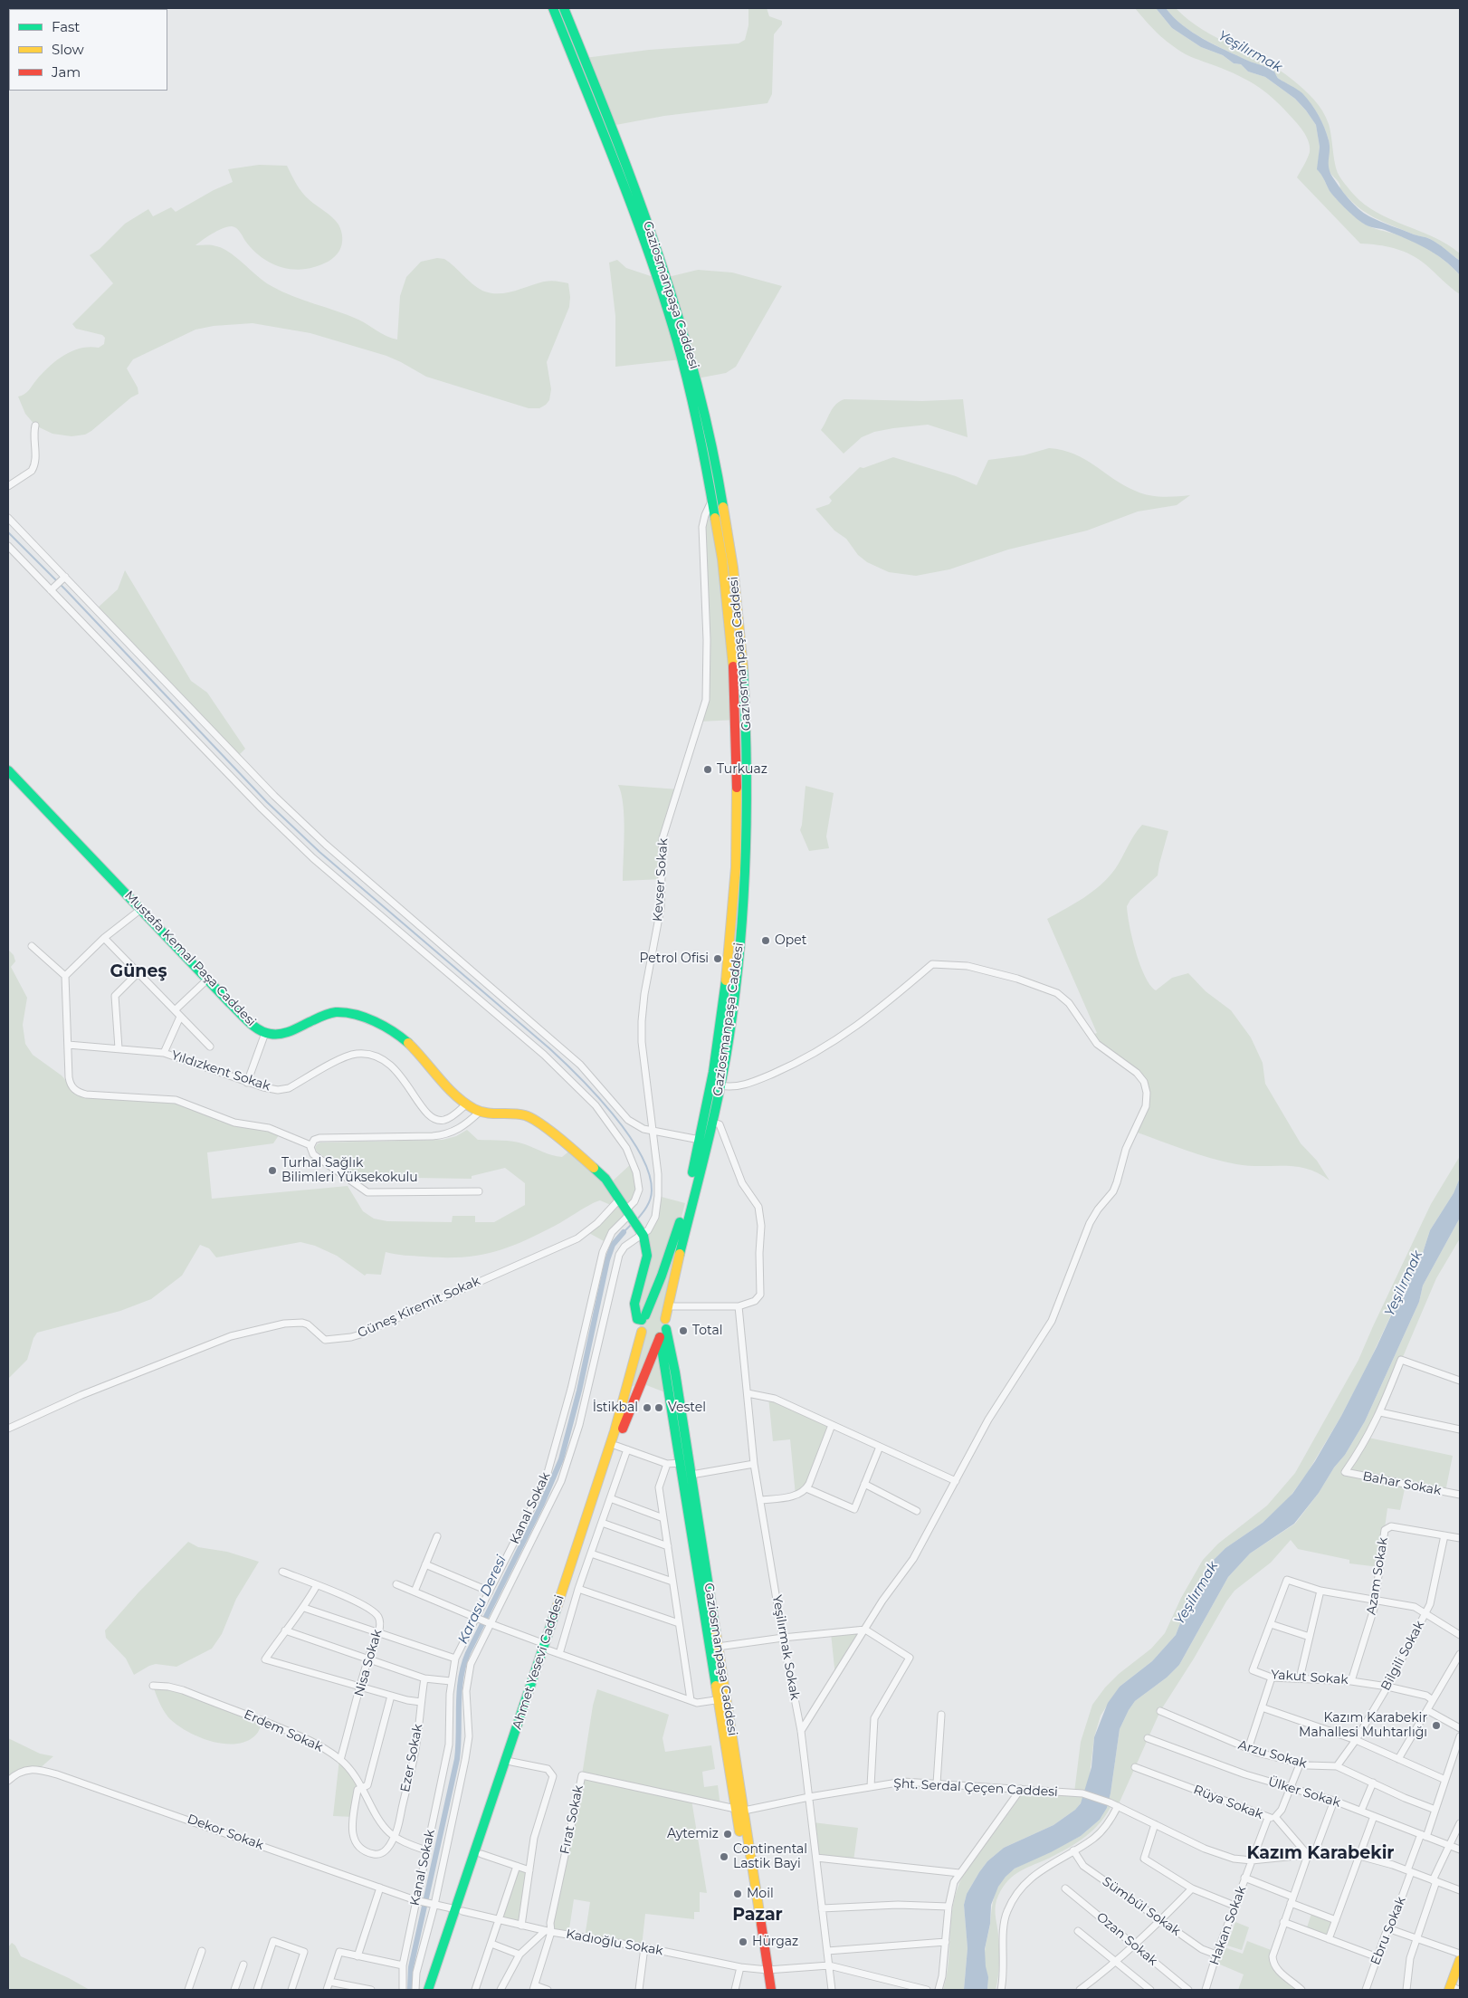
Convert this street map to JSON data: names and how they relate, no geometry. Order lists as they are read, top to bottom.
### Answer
{
  "streets": {
    "main road": ["Gaziosmanpaşa Caddesi", "Mustafa Kemal Paşa Caddesi", "Ahmet Yesevi Caddesi"],
    "street": [
      "Kevser Sokak",
      "Yıldızkent Sokak",
      "Güneş Kiremit Sokak",
      "Bahar Sokak",
      "Kanal Sokak",
      "Azam Sokak",
      "Yeşilırmak Sokak",
      "Bilgili Sokak",
      "Nisa Sokak",
      "Yakut Sokak",
      "Erdem Sokak",
      "Arzu Sokak",
      "Ezer Sokak",
      "Şht. Serdal Çeçen Caddesi",
      "Ülker Sokak",
      "Rüya Sokak",
      "Fırat Sokak",
      "Dekor Sokak",
      "Sümbül Sokak",
      "Hakan Sokak",
      "Ebru Sokak",
      "Ozan Sokak",
      "Kadıoğlu Sokak"
    ]
  },
  "crossings": [
    ["Gaziosmanpaşa Caddesi", "Kevser Sokak"],
    ["Gaziosmanpaşa Caddesi", "Ahmet Yesevi Caddesi"],
    ["Gaziosmanpaşa Caddesi", "Şht. Serdal Çeçen Caddesi"],
    ["Gaziosmanpaşa Caddesi", "Fırat Sokak"],
    ["Gaziosmanpaşa Caddesi", "Kadıoğlu Sokak"],
    ["Mustafa Kemal Paşa Caddesi", "Yıldızkent Sokak"],
    ["Kanal Sokak", "Erdem Sokak"],
    ["Kanal Sokak", "Dekor Sokak"],
    ["Azam Sokak", "Bilgili Sokak"],
    ["Azam Sokak", "Yakut Sokak"],
    ["Yeşilırmak Sokak", "Şht. Serdal Çeçen Caddesi"],
    ["Yeşilırmak Sokak", "Kadıoğlu Sokak"],
    ["Bilgili Sokak", "Yakut Sokak"],
    ["Bilgili Sokak", "Arzu Sokak"],
    ["Ahmet Yesevi Caddesi", "Kadıoğlu Sokak"],
    ["Nisa Sokak", "Erdem Sokak"],
    ["Erdem Sokak", "Ezer Sokak"],
    ["Arzu Sokak", "Ebru Sokak"],
    ["Şht. Serdal Çeçen Caddesi", "Fırat Sokak"],
    ["Ülker Sokak", "Ebru Sokak"],
    ["Rüya Sokak", "Hakan Sokak"],
    ["Fırat Sokak", "Kadıoğlu Sokak"],
    ["Dekor Sokak", "Kadıoğlu Sokak"],
    ["Sümbül Sokak", "Hakan Sokak"]
  ],
  "districts": ["Güneş", "Kazım Karabekir", "Pazar"],
  "water": ["Yeşilırmak", "Karasu Deresi"],
  "places": [
    "Turkuaz",
    "Opet",
    "Petrol Ofisi",
    "Turhal Sağlık Bilimleri Yüksekokulu",
    "Total",
    "İstikbal",
    "Vestel",
    "Kazım Karabekir Mahallesi Muhtarlığı",
    "Aytemiz",
    "Continental Lastik Bayi",
    "Moil",
    "Hürgaz"
  ],
  "legend": ["Fast", "Slow", "Jam"]
}
